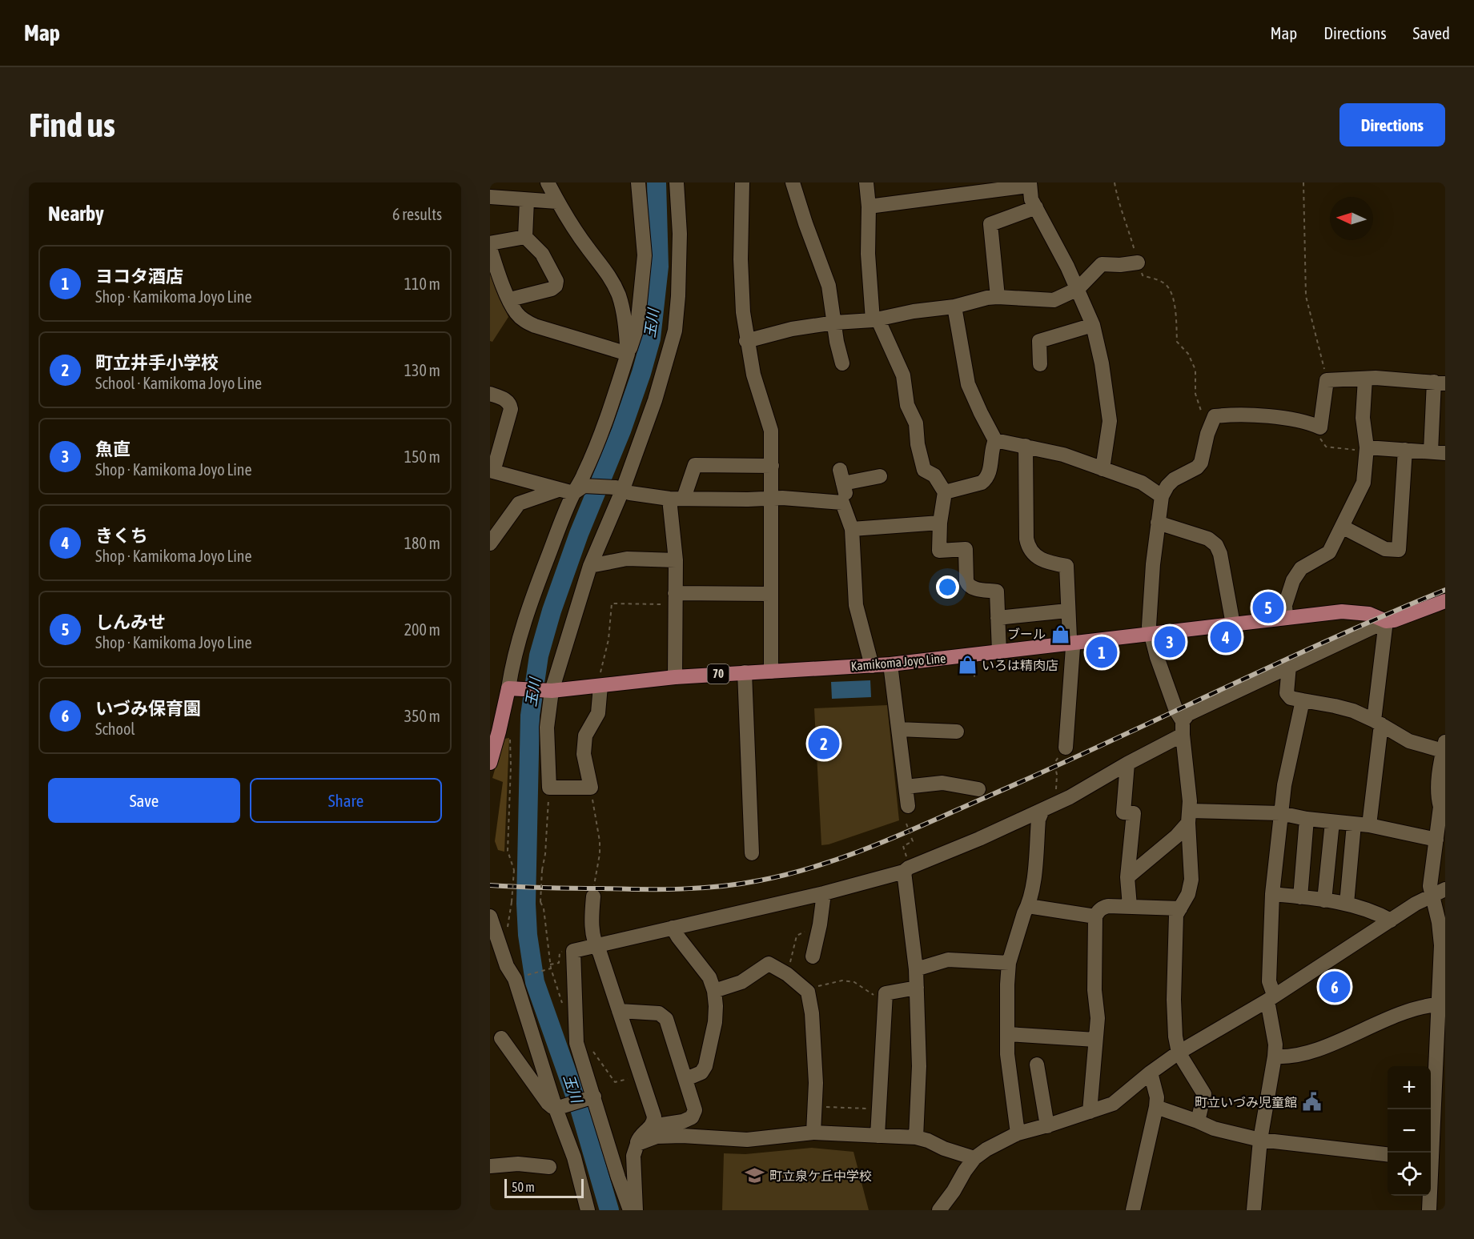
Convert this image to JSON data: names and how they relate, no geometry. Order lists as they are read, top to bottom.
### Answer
{
  "streets": {
    "main road": ["Kamikoma Joyo Line", "70"]
  },
  "water": ["玉川"],
  "places": {
    "shop": ["ブール", "いろは精肉店"],
    "public building": ["町立いづみ児童館"],
    "school or university": ["町立泉ケ丘中学校"]
  },
  "scale_bar": "50 m",
  "north": "left",
  "page": {
    "header": "Map",
    "nav": ["Map", "Directions", "Saved"],
    "buttons": [
      "Directions",
      ["Save", "Share"]
    ],
    "title": "Find us",
    "heading": ["Nearby", "6 results"],
    "list": [
      {
        "mark": "1",
        "name": "ヨコタ酒店",
        "note": "Shop · Kamikoma Joyo Line",
        "value": "110 m"
      },
      {
        "mark": "2",
        "name": "町立井手小学校",
        "note": "School · Kamikoma Joyo Line",
        "value": "130 m"
      },
      {
        "mark": "3",
        "name": "魚直",
        "note": "Shop · Kamikoma Joyo Line",
        "value": "150 m"
      },
      {
        "mark": "4",
        "name": "きくち",
        "note": "Shop · Kamikoma Joyo Line",
        "value": "180 m"
      },
      {
        "mark": "5",
        "name": "しんみせ",
        "note": "Shop · Kamikoma Joyo Line",
        "value": "200 m"
      },
      {
        "mark": "6",
        "name": "いづみ保育園",
        "note": "School",
        "value": "350 m"
      }
    ],
    "pins": [
      "5",
      "4",
      "3",
      "1",
      "2",
      "6"
    ],
    "map_buttons": ["+", "−"],
    "scale": "50 m"
  }
}
